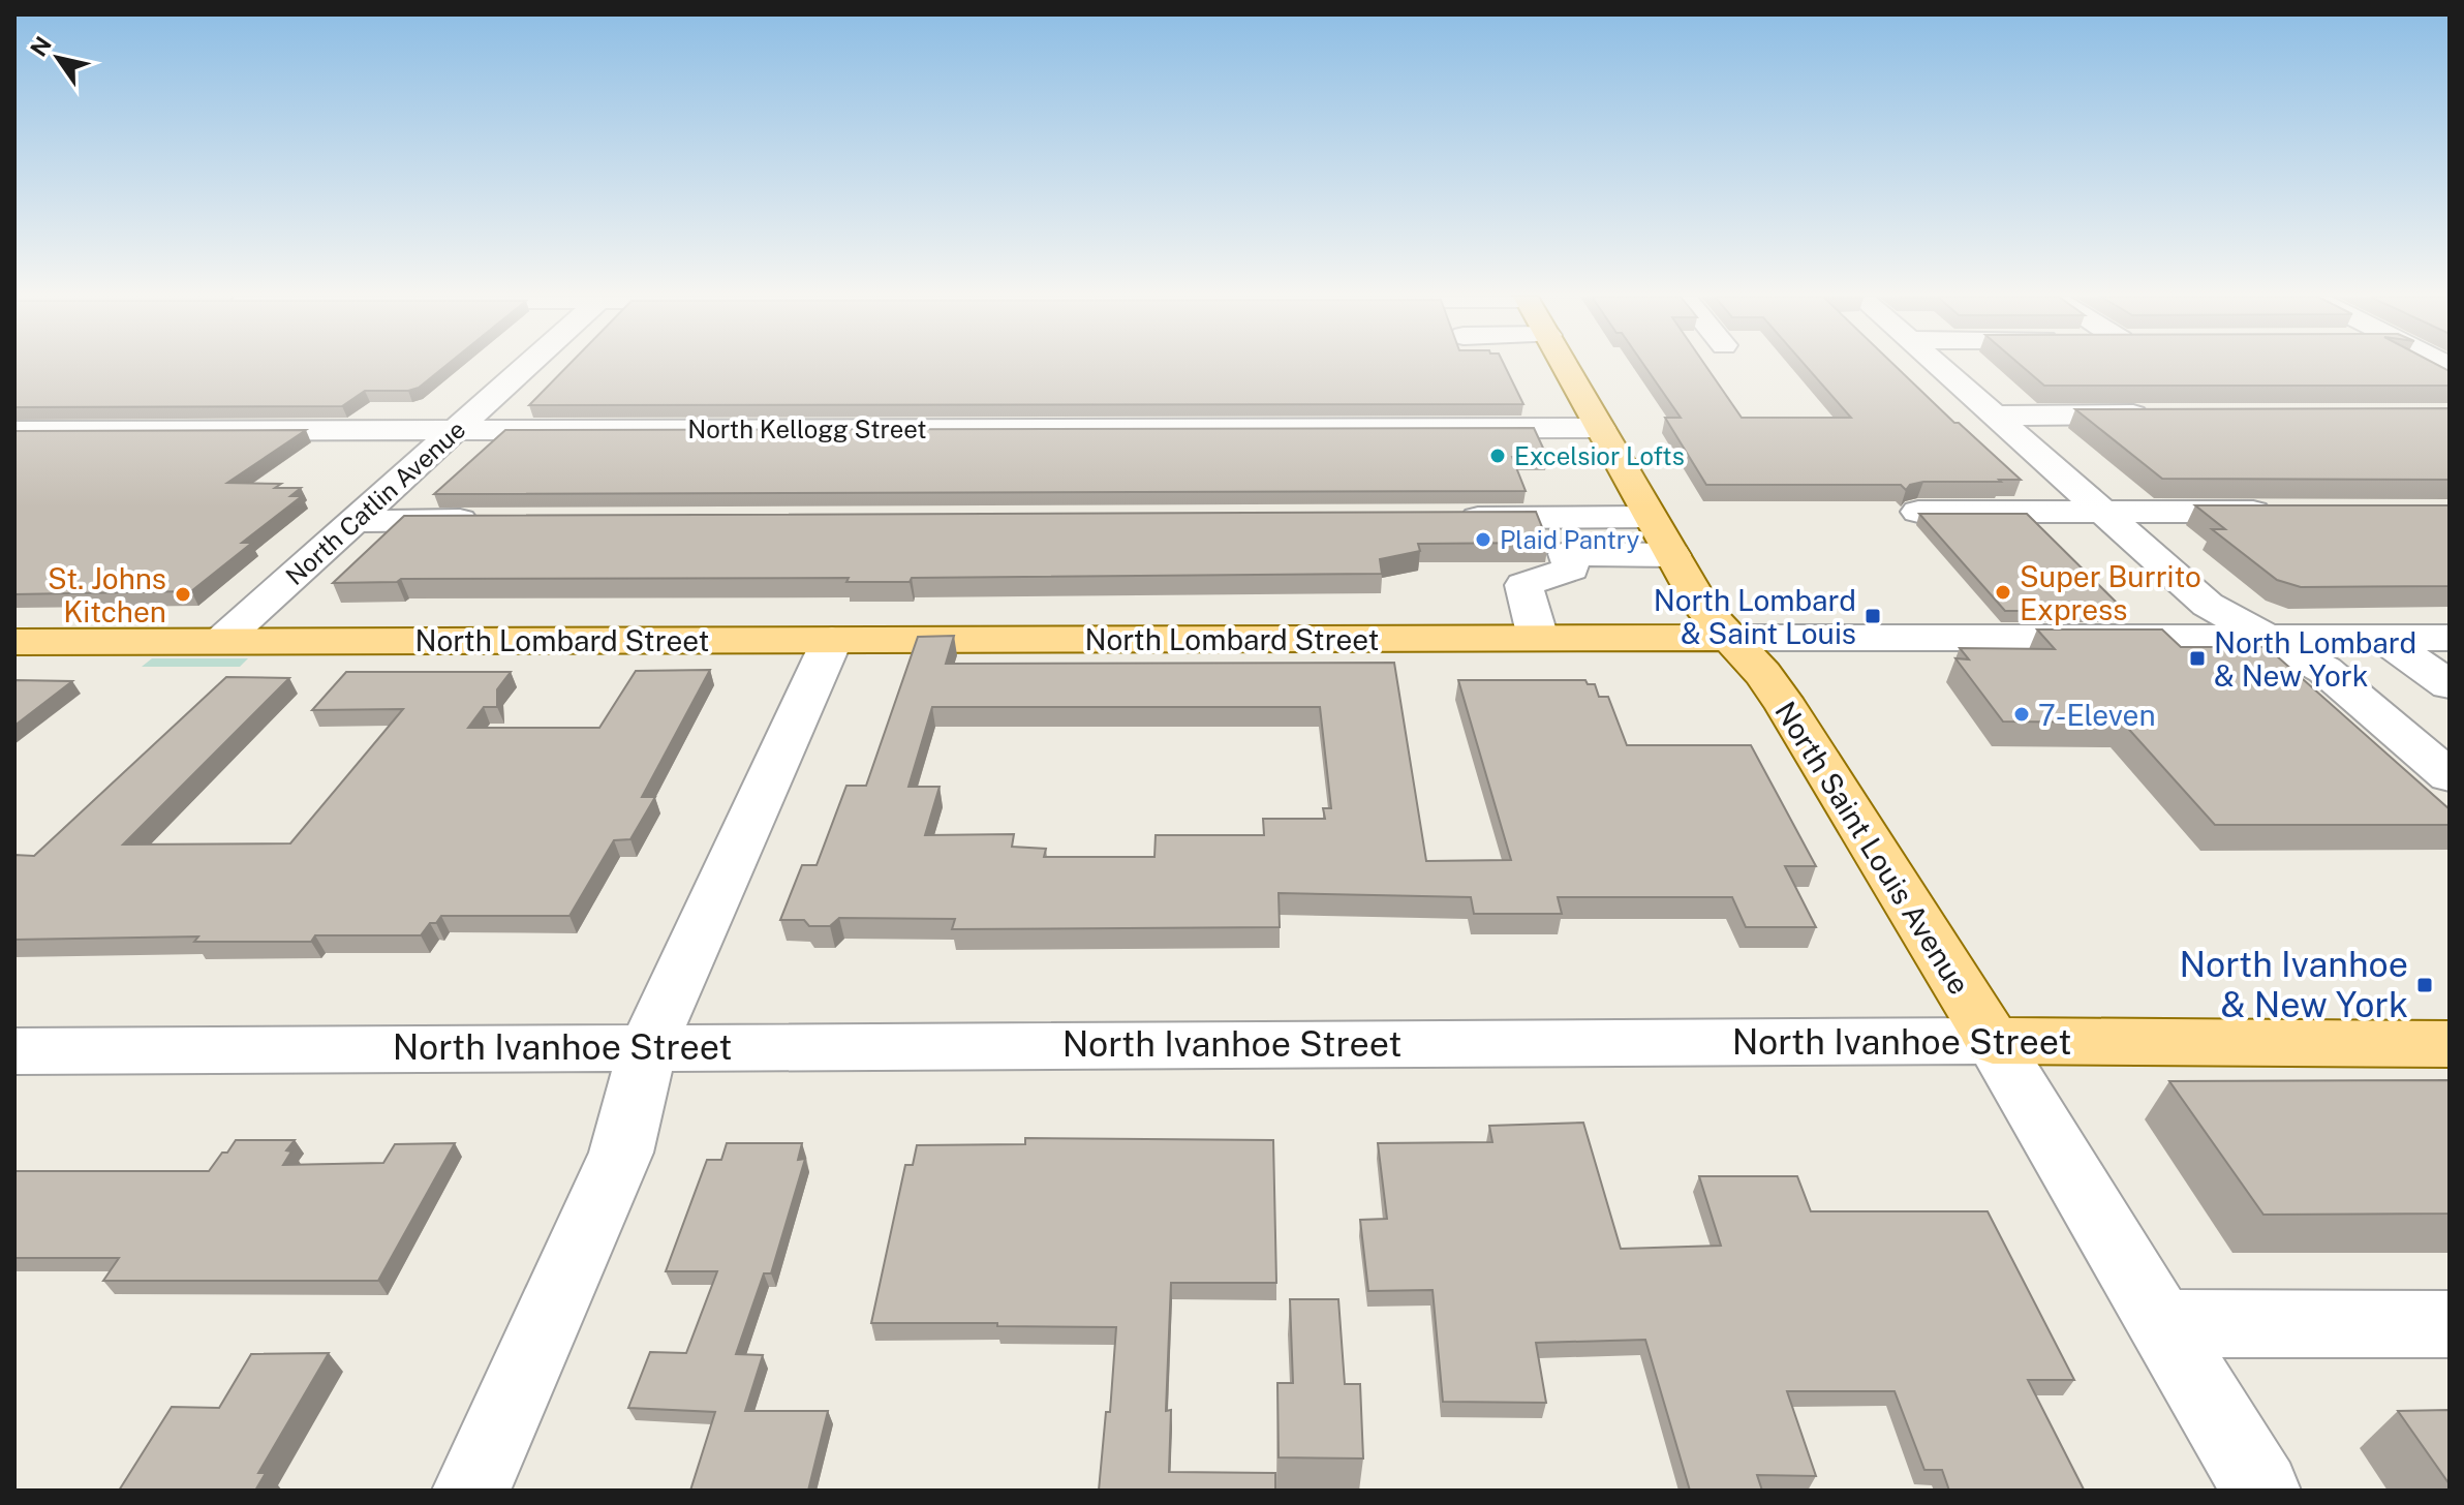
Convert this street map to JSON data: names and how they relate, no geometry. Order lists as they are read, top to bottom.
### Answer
{
  "streets": {
    "main road": ["North Lombard Street", "North Saint Louis Avenue", "North Ivanhoe Street"],
    "street": ["North Kellogg Street", "North Catlin Avenue"]
  },
  "crossings": [
    ["North Kellogg Street", "North Catlin Avenue"],
    ["North Kellogg Street", "North Saint Louis Avenue"],
    ["North Catlin Avenue", "North Lombard Street"],
    ["North Lombard Street", "North Saint Louis Avenue"],
    ["North Saint Louis Avenue", "North Ivanhoe Street"]
  ],
  "places": {
    "other": [
      "Excelsior Lofts",
      "Plaid Pantry",
      "Super Burrito Express",
      "St. Johns Kitchen",
      "7-Eleven"
    ],
    "transit": ["North Lombard & Saint Louis", "North Lombard & New York", "North Ivanhoe & New York"]
  },
  "north": "top left"
}
